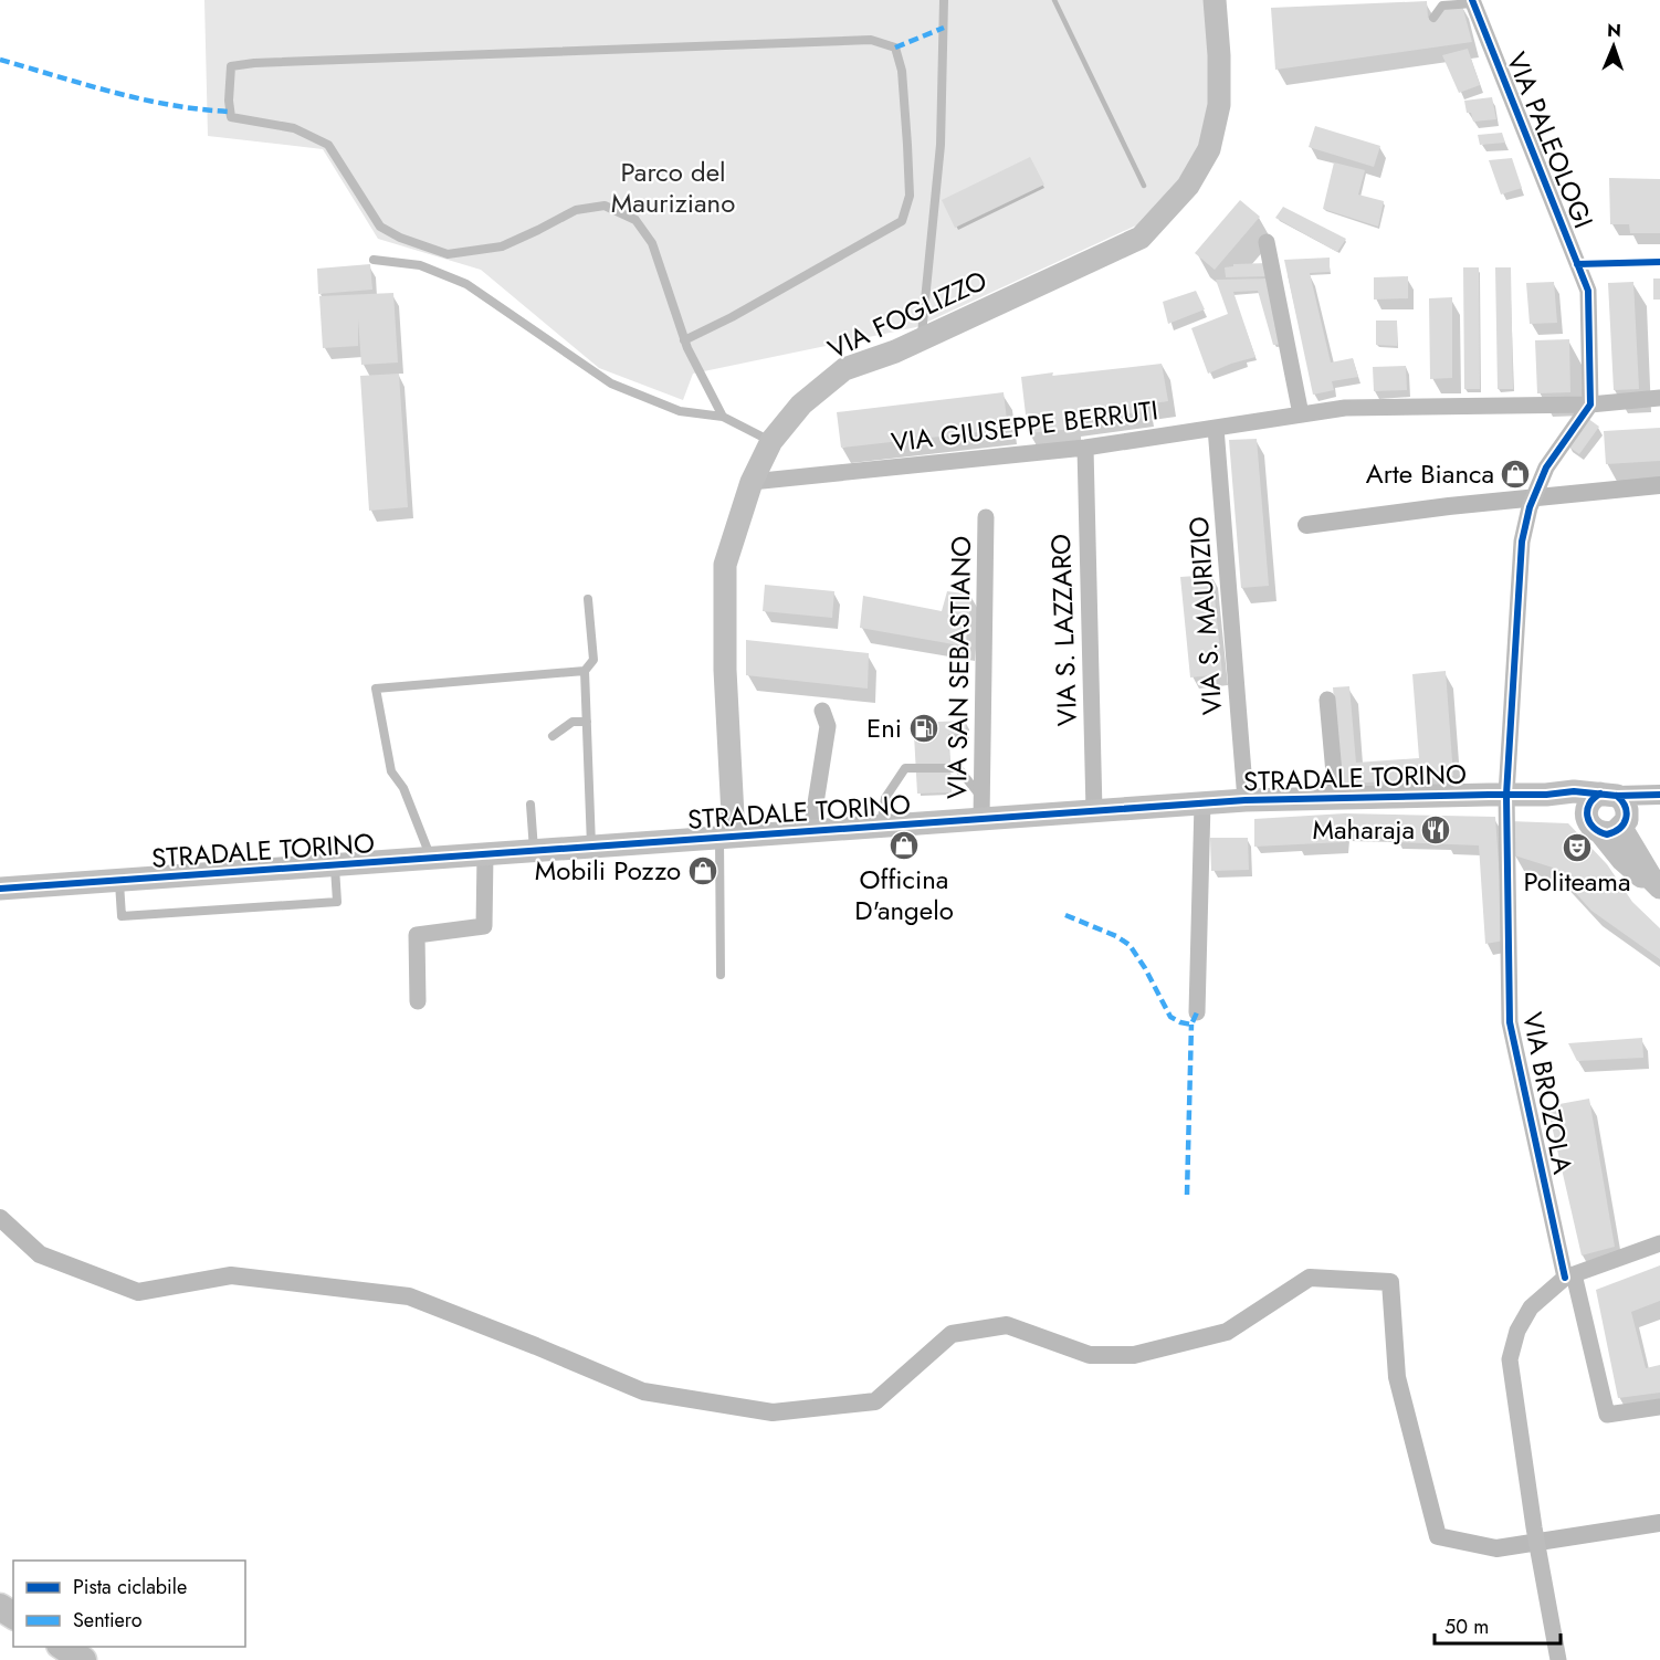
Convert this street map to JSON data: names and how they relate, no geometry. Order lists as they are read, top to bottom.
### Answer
{
  "streets": {
    "main road": ["VIA FOGLIZZO", "STRADALE TORINO"],
    "street": [
      "VIA PALEOLOGI",
      "VIA GIUSEPPE BERRUTI",
      "VIA S. MAURIZIO",
      "VIA S. LAZZARO",
      "VIA SAN SEBASTIANO",
      "VIA BROZOLA"
    ]
  },
  "crossings": [
    ["VIA PALEOLOGI", "VIA GIUSEPPE BERRUTI"],
    ["VIA FOGLIZZO", "VIA GIUSEPPE BERRUTI"],
    ["VIA FOGLIZZO", "STRADALE TORINO"],
    ["VIA GIUSEPPE BERRUTI", "VIA S. MAURIZIO"],
    ["VIA GIUSEPPE BERRUTI", "VIA S. LAZZARO"],
    ["VIA S. MAURIZIO", "STRADALE TORINO"],
    ["VIA S. LAZZARO", "STRADALE TORINO"],
    ["VIA SAN SEBASTIANO", "STRADALE TORINO"],
    ["STRADALE TORINO", "VIA BROZOLA"]
  ],
  "parks": ["Parco del Mauriziano"],
  "places": {
    "shop": ["Arte Bianca", "Officina D'angelo", "Mobili Pozzo"],
    "fuel station": ["Eni"],
    "restaurant": ["Maharaja"],
    "theatre": ["Politeama"]
  },
  "legend": ["Pista ciclabile", "Sentiero"],
  "scale_bar": "50 m",
  "north": "top"
}
